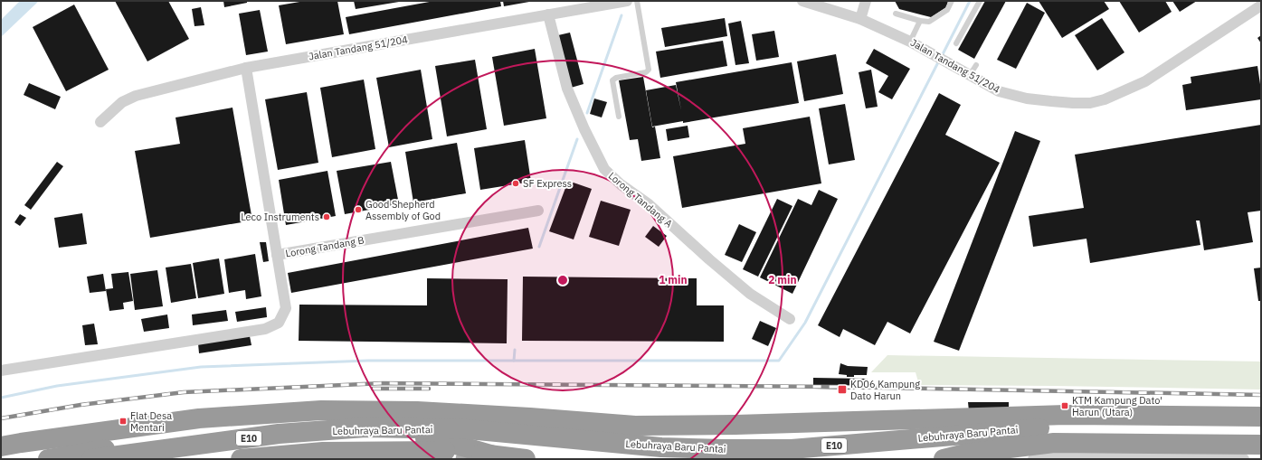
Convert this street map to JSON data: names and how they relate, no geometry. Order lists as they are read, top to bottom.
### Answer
{
  "streets": {
    "highway": ["Lebuhraya Baru Pantai", "E10"],
    "street": ["Jalan Tandang 51/204", "Lorong Tandang A", "Lorong Tandang B"]
  },
  "crossings": [
    ["Jalan Tandang 51/204", "Lorong Tandang A"],
    ["Jalan Tandang 51/204", "Lorong Tandang B"]
  ],
  "places": {
    "other": ["SF Express", "Good Shepherd Assembly of God", "Leco Instruments"],
    "transit": ["KD06 Kampung Dato Harun", "KTM Kampung Dato' Harun (Utara)", "Flat Desa Mentari"]
  },
  "rings": ["1 min", "2 min"]
}
